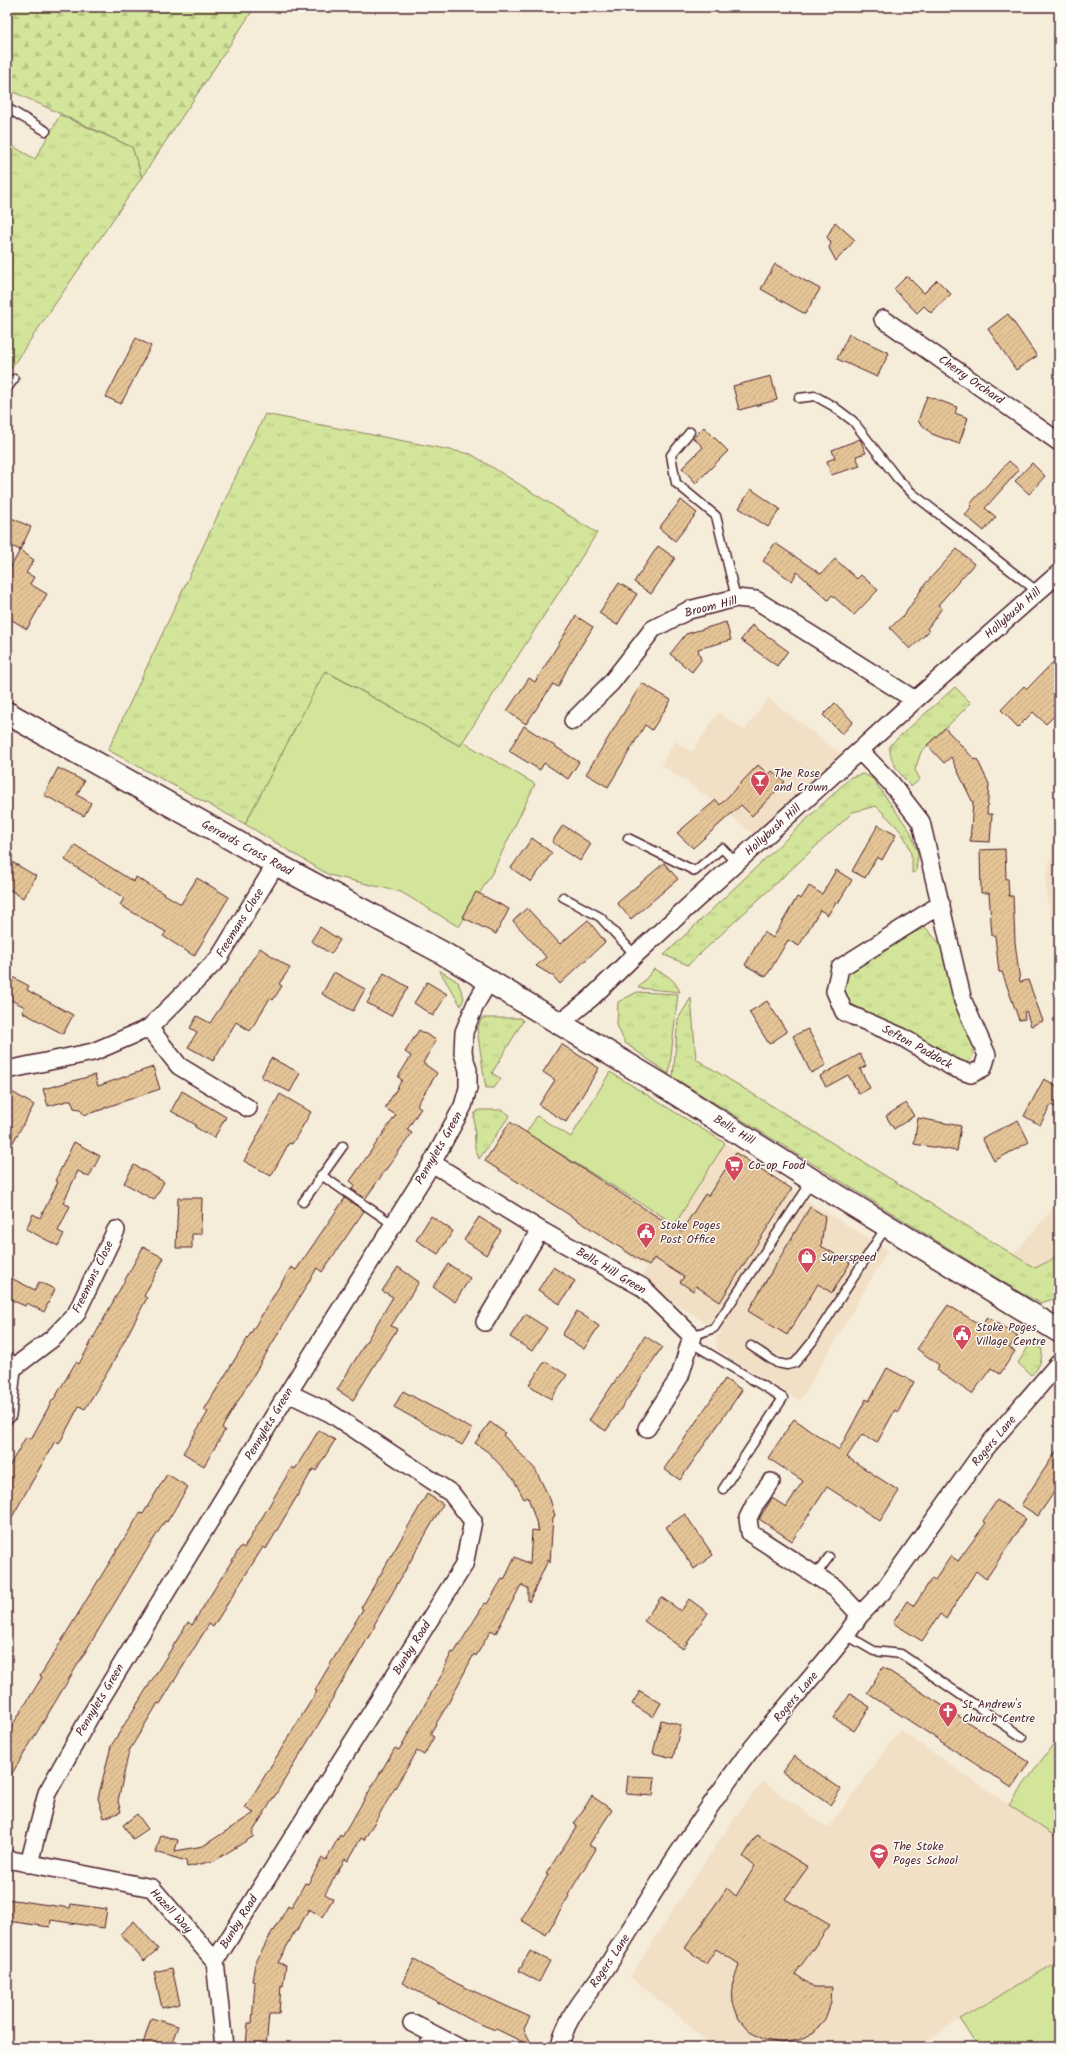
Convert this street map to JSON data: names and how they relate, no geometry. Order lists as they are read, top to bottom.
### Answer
{
  "streets": {
    "main road": ["Gerrards Cross Road", "Bells Hill"],
    "street": [
      "Cherry Orchard",
      "Broom Hill",
      "Hollybush Hill",
      "Freemans Close",
      "Sefton Paddock",
      "Pennylets Green",
      "Bells Hill Green",
      "Rogers Lane",
      "Bunby Road",
      "Hazell Way"
    ]
  },
  "crossings": [
    ["Broom Hill", "Hollybush Hill"],
    ["Hollybush Hill", "Sefton Paddock"],
    ["Hollybush Hill", "Bells Hill"],
    ["Gerrards Cross Road", "Freemans Close"],
    ["Gerrards Cross Road", "Bells Hill"],
    ["Gerrards Cross Road", "Pennylets Green"],
    ["Bells Hill", "Pennylets Green"],
    ["Pennylets Green", "Bells Hill Green"],
    ["Pennylets Green", "Bunby Road"],
    ["Pennylets Green", "Hazell Way"],
    ["Bunby Road", "Hazell Way"]
  ],
  "places": {
    "bar": ["The Rose and Crown"],
    "supermarket": ["Co-op Food"],
    "public building": ["Stoke Poges Post Office", "Stoke Poges Village Centre"],
    "shop": ["Superspeed"],
    "church": ["St Andrew's Church Centre"],
    "school or university": ["The Stoke Poges School"]
  }
}
